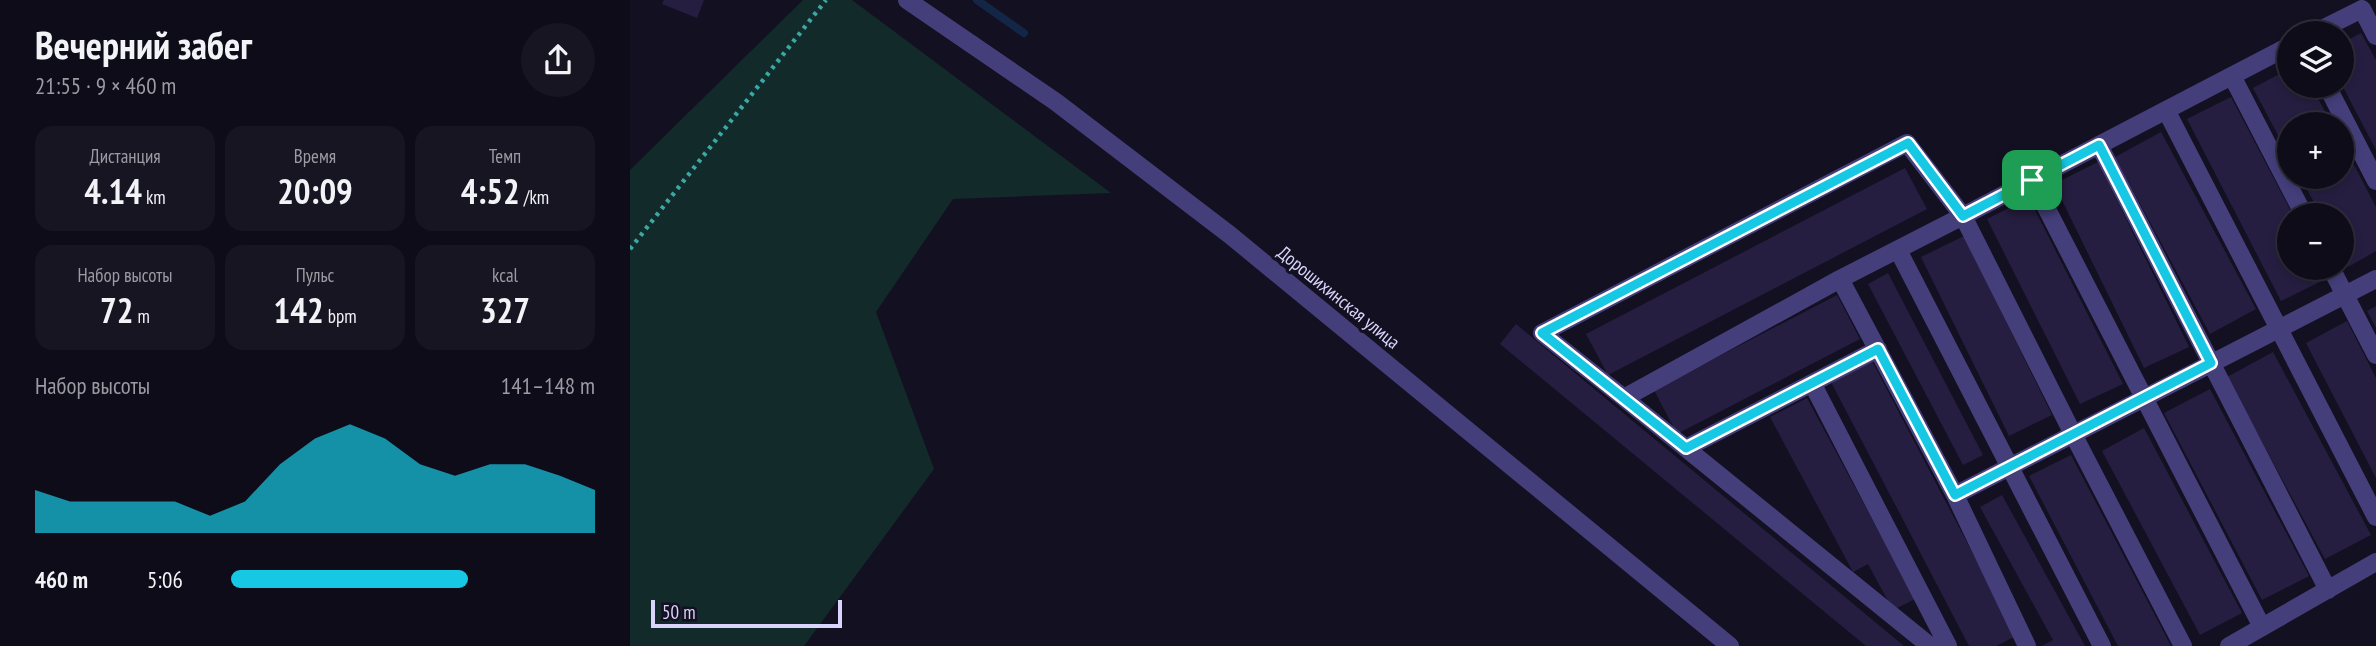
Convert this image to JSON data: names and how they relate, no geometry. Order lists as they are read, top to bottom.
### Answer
{
  "streets": {
    "street": ["Дорошихинская улица"]
  },
  "scale_bar": "50 m",
  "page": {
    "heading": ["Вечерний забег", "21:55 · 9 × 460 m"],
    "map_buttons": ["+", "−"],
    "stats": [
      ["Дистанция", "4.14 km"],
      ["Время", "20:09"],
      ["Темп", "4:52 /km"],
      ["Набор высоты", "72 m"],
      ["Пульс", "142 bpm"],
      ["kcal", "327"]
    ],
    "chart": ["Набор высоты", "141–148 m"],
    "list": [
      {
        "name": "460 m",
        "note": "5:06"
      }
    ],
    "scale": "50 m"
  }
}
